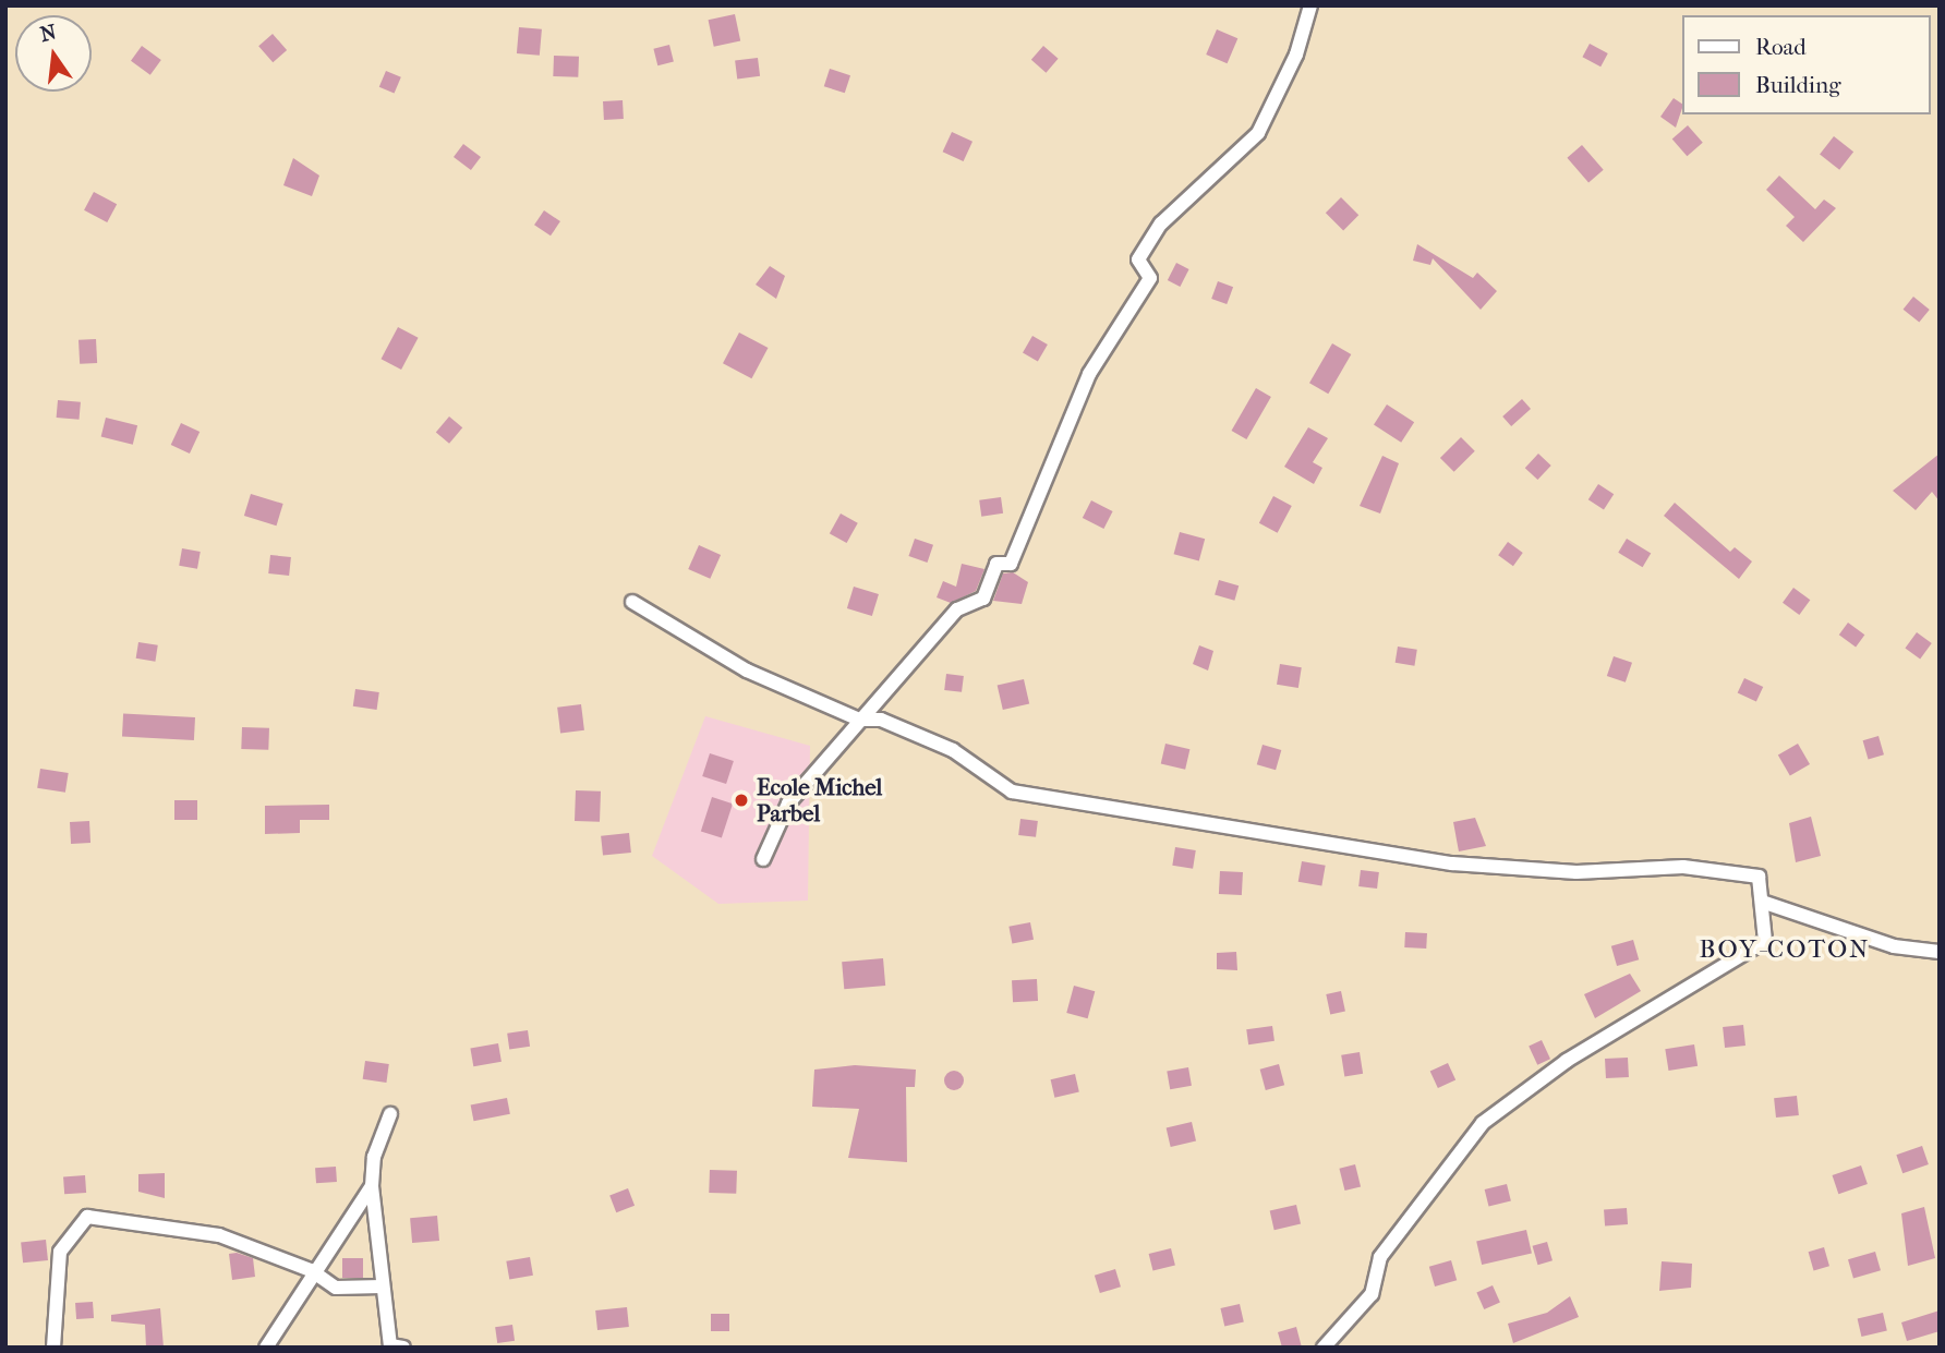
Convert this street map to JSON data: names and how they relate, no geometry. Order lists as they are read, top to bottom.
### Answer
{
  "districts": ["BOY-COTON"],
  "places": ["Ecole Michel Parbel"],
  "legend": ["Road", "Building"],
  "north": "top"
}
